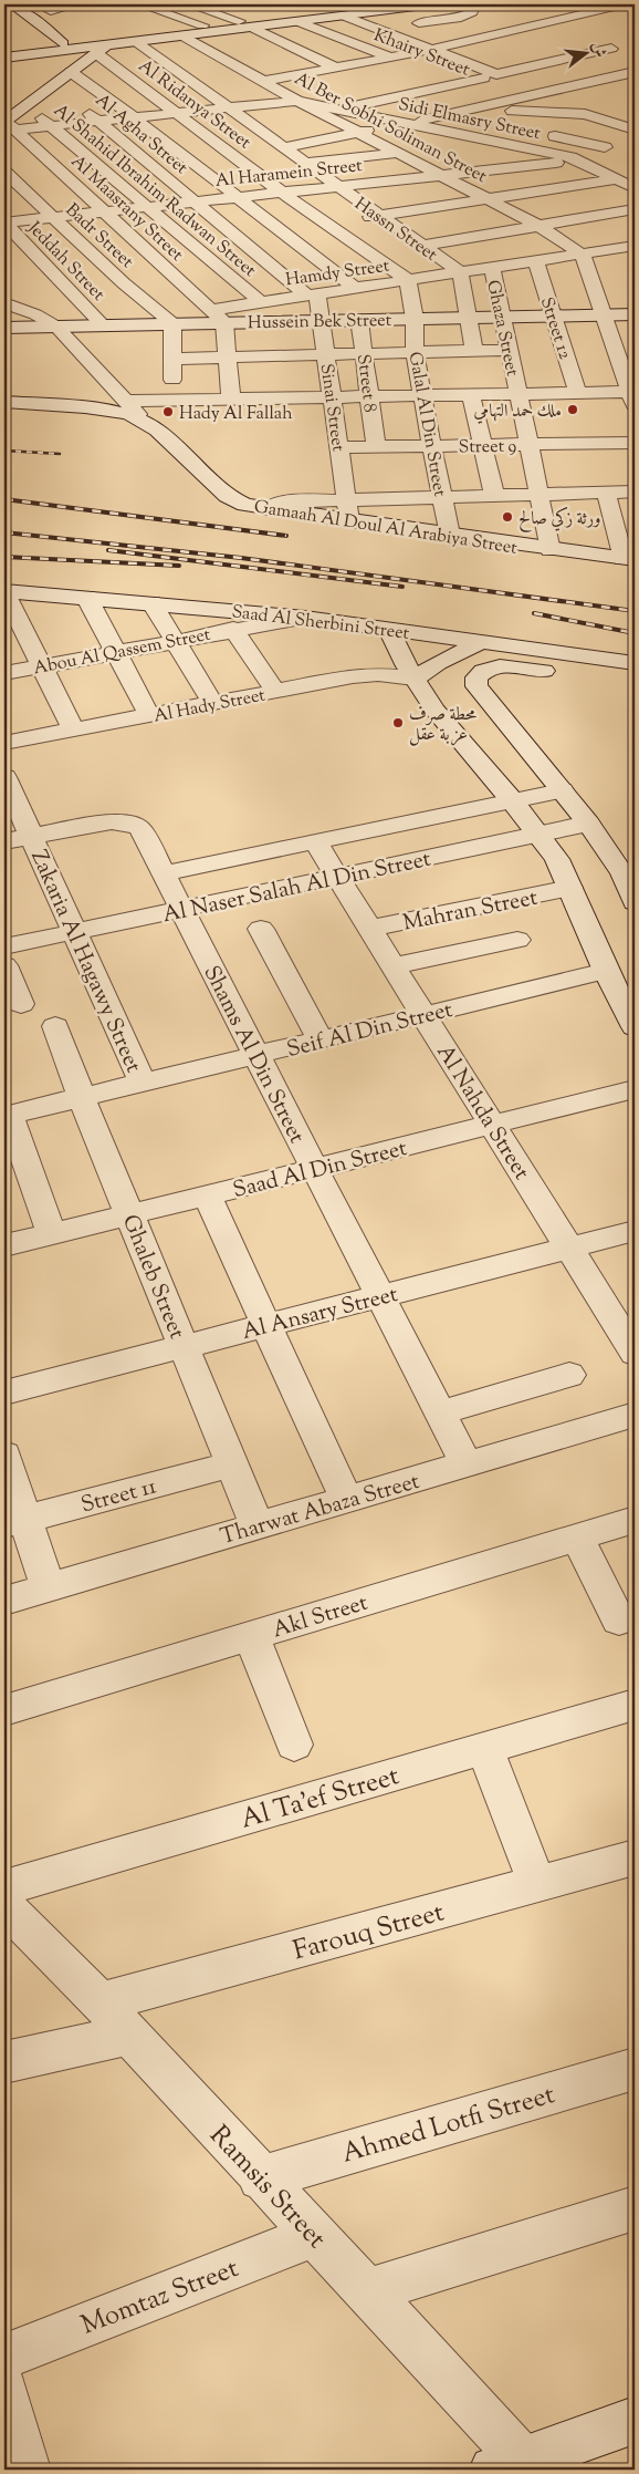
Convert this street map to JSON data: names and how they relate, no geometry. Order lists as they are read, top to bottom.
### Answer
{
  "streets": {
    "street": [
      "Khairy Street",
      "Al Ridanya Street",
      "Sidi Elmasry Street",
      "Al Ber Sobhi Soliman Street",
      "Al Agha Street",
      "Al Haramein Street",
      "Al Shahid Ibrahim Radwan Street",
      "Al Maasrany Street",
      "Hassn Street",
      "Badr Street",
      "Jeddah Street",
      "Hamdy Street",
      "Hussein Bek Street",
      "Ghaza Street",
      "Street 12",
      "Street 8",
      "Sinai Street",
      "Galal Al Din Street",
      "Street 9",
      "Gamaah Al Doul Al Arabiya Street",
      "Saad Al Sherbini Street",
      "Abou Al Qassem Street",
      "Al Hady Street",
      "Al Naser Salah Al Din Street",
      "Mahran Street",
      "Zakaria Al Hagawy Street",
      "Seif Al Din Street",
      "Shams Al Din Street",
      "Al Nahda Street",
      "Saad Al Din Street",
      "Ghaleb Street",
      "Al Ansary Street",
      "Street 11",
      "Tharwat Abaza Street",
      "Akl Street",
      "Al Ta'ef Street",
      "Farouq Street",
      "Ahmed Lotfi Street",
      "Ramsis Street",
      "Momtaz Street"
    ]
  },
  "crossings": [
    ["Al Ridanya Street", "Al Haramein Street"],
    ["Al Ridanya Street", "Hamdy Street"],
    ["Al Ridanya Street", "Galal Al Din Street"],
    ["Sidi Elmasry Street", "Al Ber Sobhi Soliman Street"],
    ["Sidi Elmasry Street", "Al Haramein Street"],
    ["Al Ber Sobhi Soliman Street", "Al Haramein Street"],
    ["Al Ber Sobhi Soliman Street", "Hamdy Street"],
    ["Al Agha Street", "Al Haramein Street"],
    ["Al Agha Street", "Hamdy Street"],
    ["Al Agha Street", "Sinai Street"],
    ["Al Haramein Street", "Al Shahid Ibrahim Radwan Street"],
    ["Al Haramein Street", "Al Maasrany Street"],
    ["Al Haramein Street", "Hassn Street"],
    ["Al Haramein Street", "Badr Street"],
    ["Al Haramein Street", "Jeddah Street"],
    ["Al Shahid Ibrahim Radwan Street", "Hamdy Street"],
    ["Al Maasrany Street", "Hamdy Street"],
    ["Al Maasrany Street", "Hussein Bek Street"],
    ["Hassn Street", "Hamdy Street"],
    ["Hassn Street", "Hussein Bek Street"],
    ["Badr Street", "Hussein Bek Street"],
    ["Jeddah Street", "Hussein Bek Street"],
    ["Hamdy Street", "Ghaza Street"],
    ["Hamdy Street", "Street 12"],
    ["Hamdy Street", "Street 8"],
    ["Hamdy Street", "Sinai Street"],
    ["Hamdy Street", "Galal Al Din Street"],
    ["Hussein Bek Street", "Ghaza Street"],
    ["Hussein Bek Street", "Street 12"],
    ["Hussein Bek Street", "Street 8"],
    ["Hussein Bek Street", "Sinai Street"],
    ["Hussein Bek Street", "Galal Al Din Street"],
    ["Ghaza Street", "Street 9"],
    ["Ghaza Street", "Gamaah Al Doul Al Arabiya Street"],
    ["Street 8", "Street 9"],
    ["Sinai Street", "Street 9"],
    ["Sinai Street", "Gamaah Al Doul Al Arabiya Street"],
    ["Galal Al Din Street", "Street 9"],
    ["Galal Al Din Street", "Gamaah Al Doul Al Arabiya Street"],
    ["Saad Al Sherbini Street", "Abou Al Qassem Street"],
    ["Al Naser Salah Al Din Street", "Zakaria Al Hagawy Street"],
    ["Al Naser Salah Al Din Street", "Shams Al Din Street"],
    ["Al Naser Salah Al Din Street", "Al Nahda Street"],
    ["Mahran Street", "Al Nahda Street"],
    ["Zakaria Al Hagawy Street", "Seif Al Din Street"],
    ["Zakaria Al Hagawy Street", "Shams Al Din Street"],
    ["Seif Al Din Street", "Shams Al Din Street"],
    ["Seif Al Din Street", "Al Nahda Street"],
    ["Seif Al Din Street", "Ghaleb Street"],
    ["Shams Al Din Street", "Saad Al Din Street"],
    ["Shams Al Din Street", "Al Ansary Street"],
    ["Shams Al Din Street", "Tharwat Abaza Street"],
    ["Al Nahda Street", "Saad Al Din Street"],
    ["Al Nahda Street", "Al Ansary Street"],
    ["Saad Al Din Street", "Ghaleb Street"],
    ["Ghaleb Street", "Al Ansary Street"],
    ["Ghaleb Street", "Street 11"],
    ["Ghaleb Street", "Tharwat Abaza Street"],
    ["Farouq Street", "Ramsis Street"],
    ["Ahmed Lotfi Street", "Ramsis Street"],
    ["Ramsis Street", "Momtaz Street"]
  ],
  "places": [
    "ملك حمد التهامي",
    "Hady Al Fallah",
    "ورثة زكي صالح",
    "محطة صرف عزبة عقل"
  ],
  "north": "right"
}
